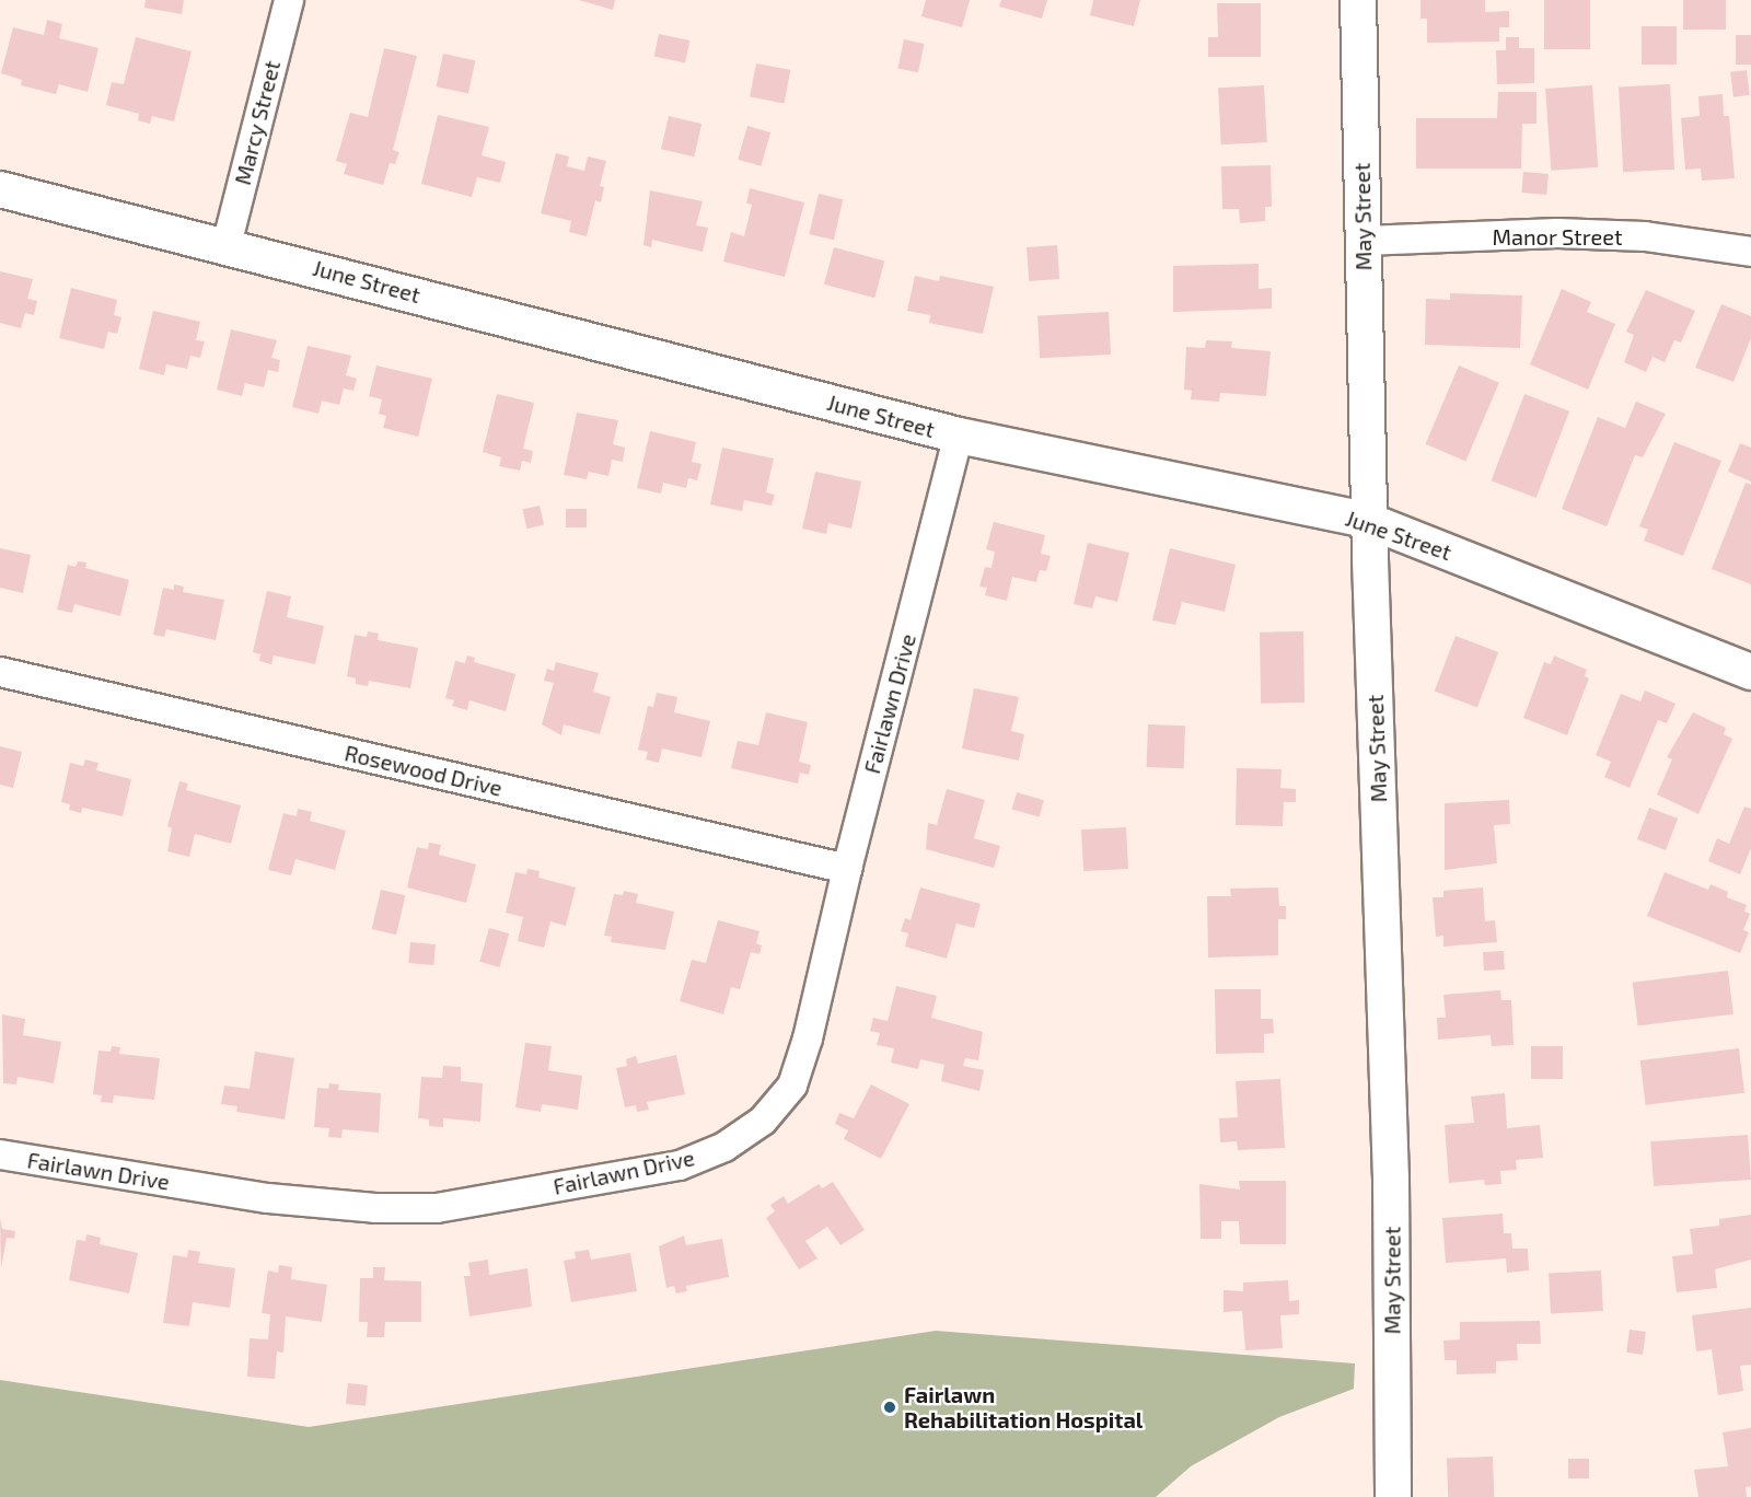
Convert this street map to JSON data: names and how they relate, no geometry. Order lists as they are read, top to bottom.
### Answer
{
  "streets": {
    "street": [
      "Marcy Street",
      "May Street",
      "Manor Street",
      "June Street",
      "Fairlawn Drive",
      "Rosewood Drive"
    ]
  },
  "crossings": [
    ["Marcy Street", "June Street"],
    ["May Street", "Manor Street"],
    ["May Street", "June Street"],
    ["June Street", "Fairlawn Drive"],
    ["Fairlawn Drive", "Rosewood Drive"]
  ],
  "places": ["Fairlawn Rehabilitation Hospital"]
}
